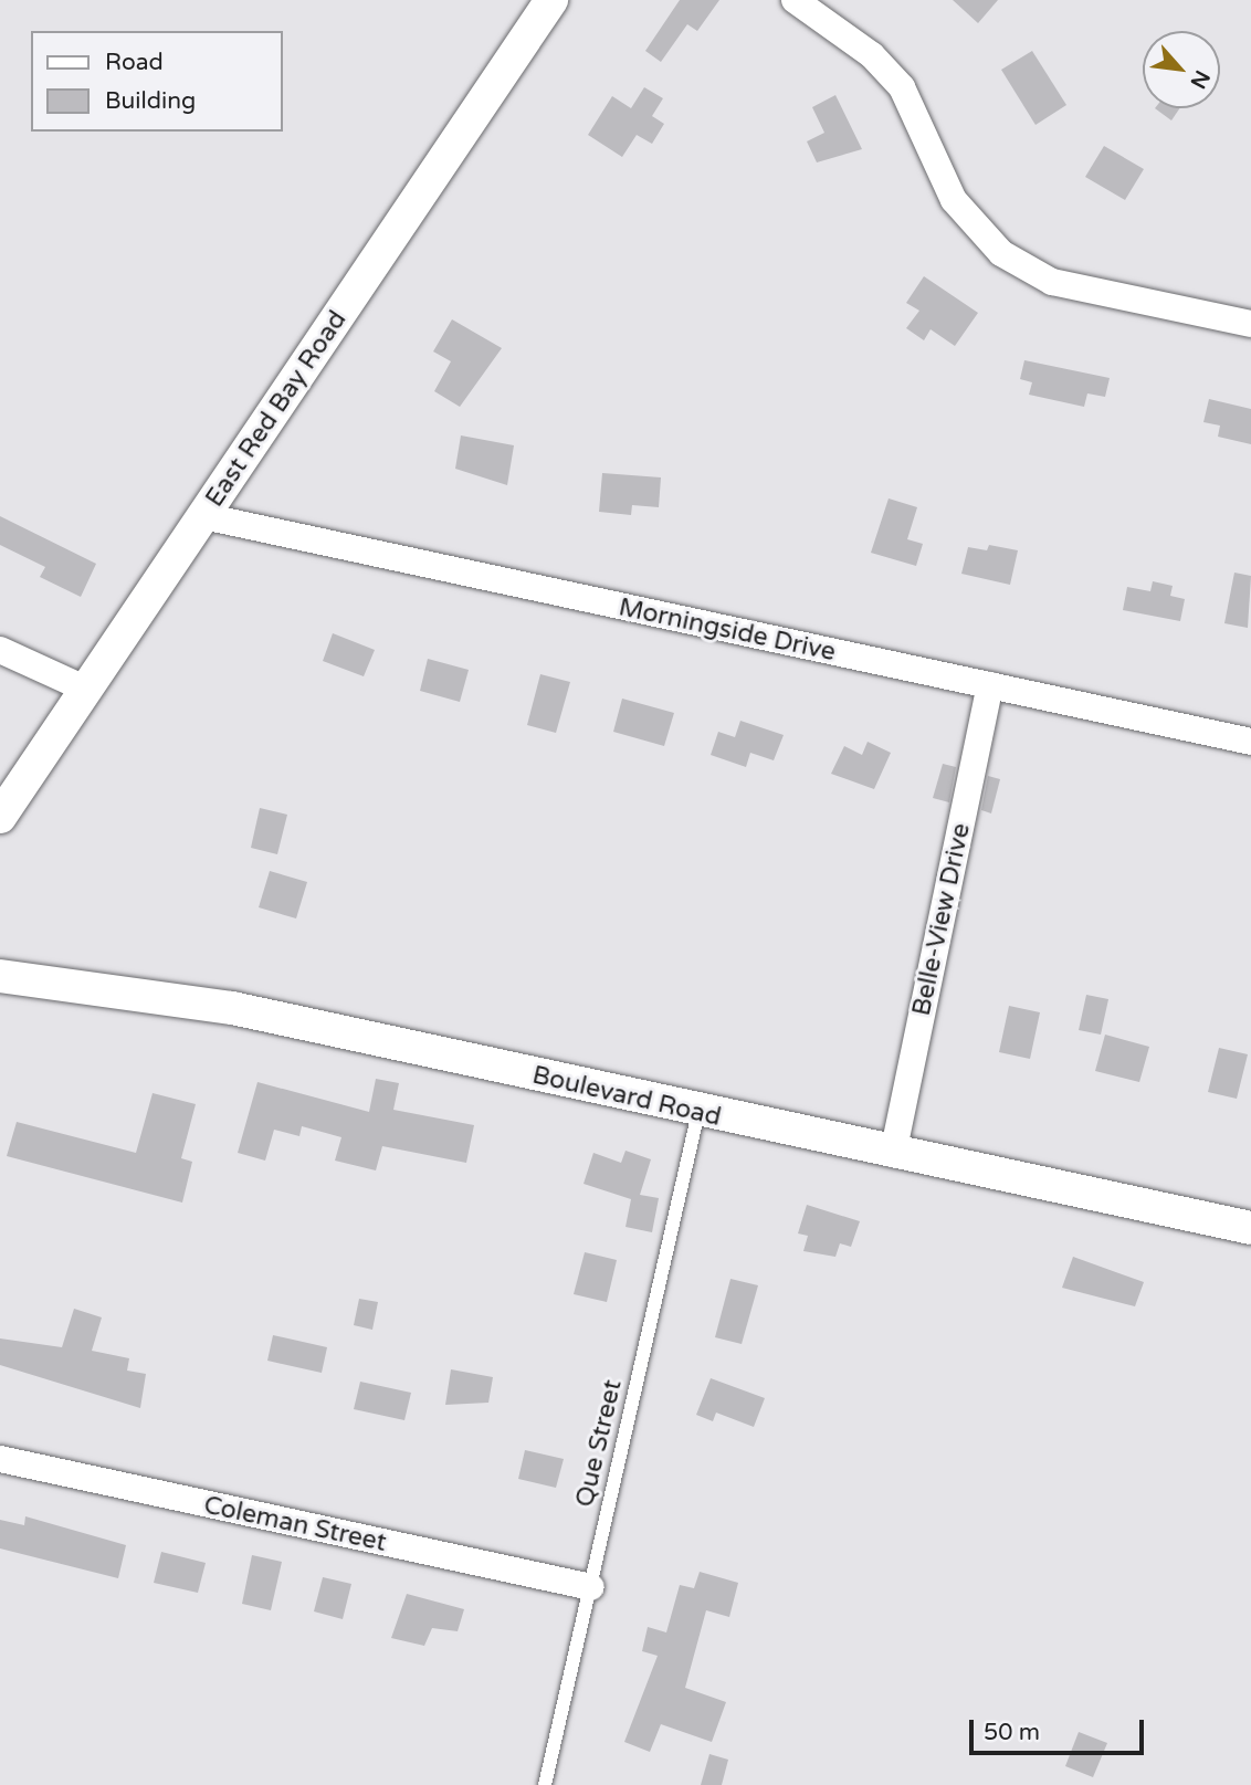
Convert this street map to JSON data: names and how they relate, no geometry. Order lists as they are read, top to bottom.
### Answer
{
  "streets": {
    "street": [
      "East Red Bay Road",
      "Morningside Drive",
      "Belle-View Drive",
      "Boulevard Road",
      "Coleman Street"
    ],
    "lane": ["Que Street"]
  },
  "crossings": [
    ["East Red Bay Road", "Morningside Drive"],
    ["Morningside Drive", "Belle-View Drive"],
    ["Belle-View Drive", "Boulevard Road"],
    ["Boulevard Road", "Que Street"],
    ["Que Street", "Coleman Street"]
  ],
  "legend": ["Road", "Building"],
  "scale_bar": "50 m",
  "north": "bottom right"
}
